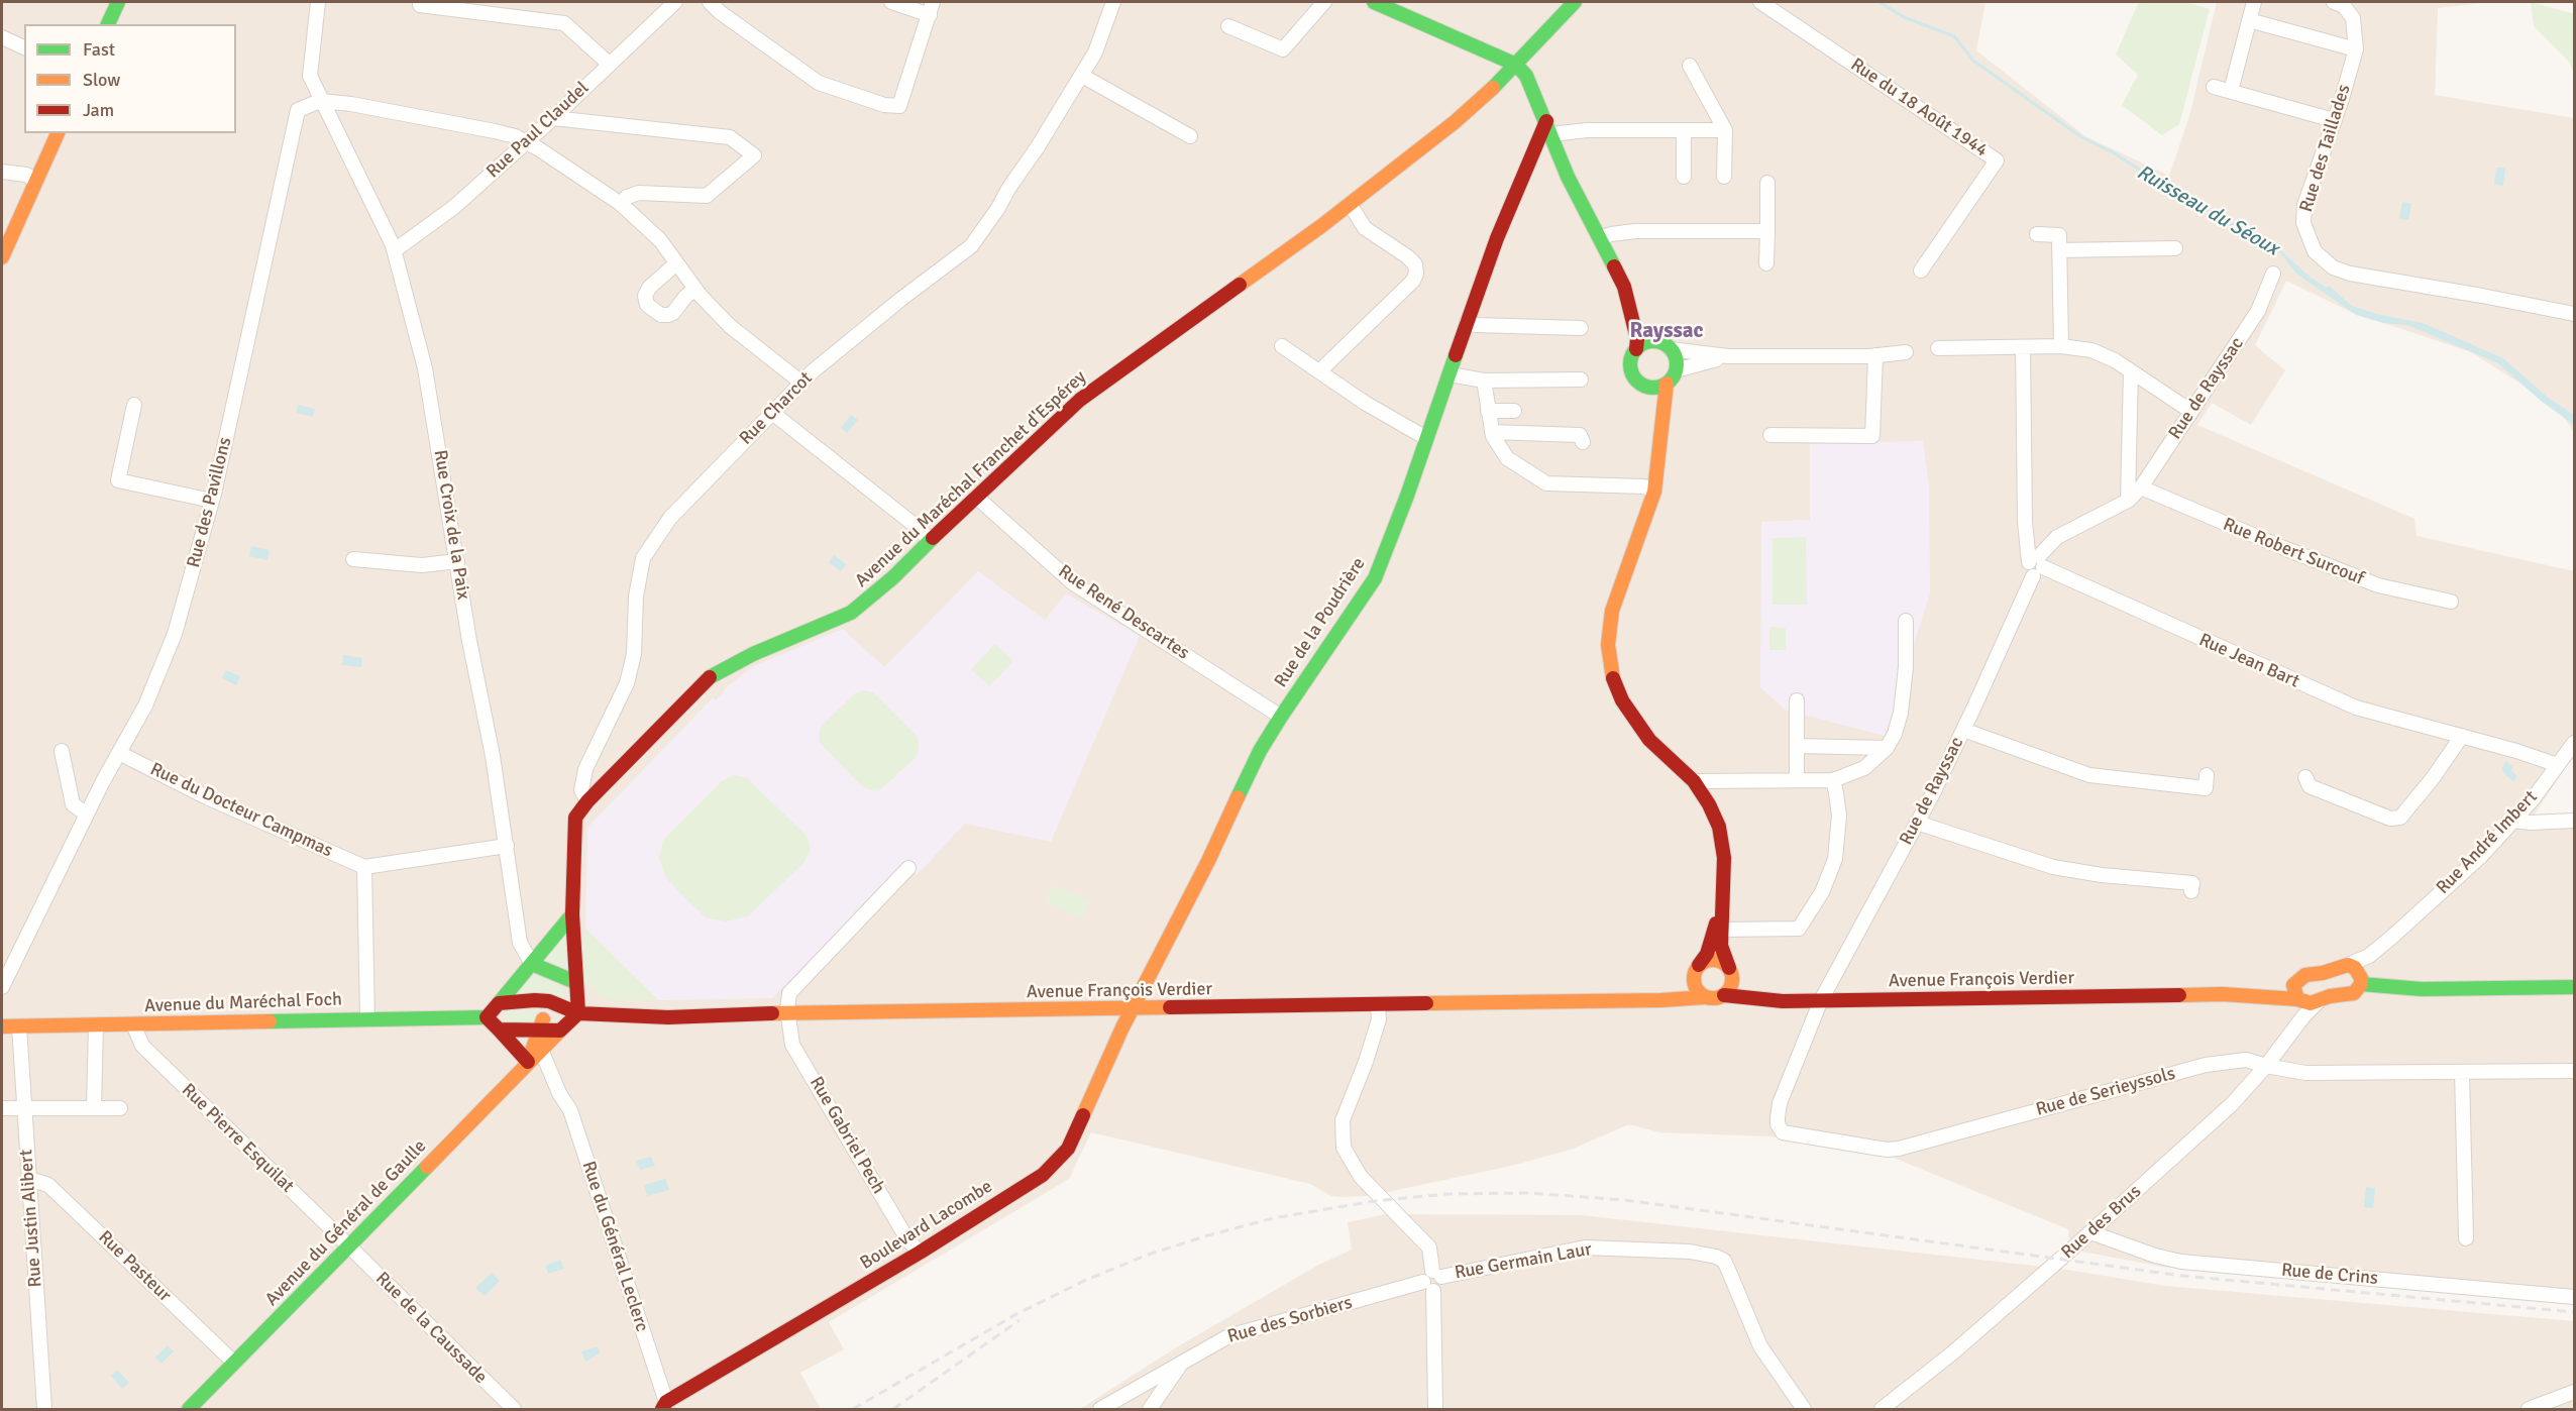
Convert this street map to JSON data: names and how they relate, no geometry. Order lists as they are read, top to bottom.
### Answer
{
  "streets": {
    "main road": [
      "Avenue du Maréchal Franchet d'Espérey",
      "Rue de la Poudrière",
      "Avenue François Verdier",
      "Avenue du Maréchal Foch",
      "Avenue du Général de Gaulle",
      "Boulevard Lacombe"
    ],
    "street": [
      "Rue du 18 Août 1944",
      "Rue Paul Claudel",
      "Rue des Taillades",
      "Rue de Rayssac",
      "Rue Charcot",
      "Rue des Pavillons",
      "Rue Croix de la Paix",
      "Rue Robert Surcouf",
      "Rue René Descartes",
      "Rue Jean Bart",
      "Rue du Docteur Campmas",
      "Rue André Imbert",
      "Rue de Serieyssols",
      "Rue Gabriel Pech",
      "Rue Pierre Esquilat",
      "Rue Justin Alibert",
      "Rue des Brus",
      "Rue du Général Leclerc",
      "Rue Germain Laur",
      "Rue Pasteur",
      "Rue de Crins",
      "Rue des Sorbiers",
      "Rue de la Caussade"
    ]
  },
  "crossings": [
    ["Rue Paul Claudel", "Rue Croix de la Paix"],
    ["Rue de Rayssac", "Rue Robert Surcouf"],
    ["Rue de Rayssac", "Rue Jean Bart"],
    ["Rue de Rayssac", "Avenue François Verdier"],
    ["Rue de Rayssac", "Rue de Serieyssols"],
    ["Rue Charcot", "Avenue du Maréchal Franchet d'Espérey"],
    ["Avenue du Maréchal Franchet d'Espérey", "Rue René Descartes"],
    ["Avenue du Maréchal Franchet d'Espérey", "Avenue François Verdier"],
    ["Avenue du Maréchal Franchet d'Espérey", "Avenue du Général de Gaulle"],
    ["Rue des Pavillons", "Rue Croix de la Paix"],
    ["Rue des Pavillons", "Rue du Docteur Campmas"],
    ["Rue René Descartes", "Rue de la Poudrière"],
    ["Rue de la Poudrière", "Avenue François Verdier"],
    ["Rue de la Poudrière", "Boulevard Lacombe"],
    ["Rue Jean Bart", "Rue André Imbert"],
    ["Rue André Imbert", "Avenue François Verdier"],
    ["Avenue François Verdier", "Rue de Serieyssols"],
    ["Avenue François Verdier", "Rue Gabriel Pech"],
    ["Avenue François Verdier", "Rue des Brus"],
    ["Avenue François Verdier", "Avenue du Général de Gaulle"],
    ["Avenue François Verdier", "Boulevard Lacombe"],
    ["Avenue du Maréchal Foch", "Rue Pierre Esquilat"],
    ["Avenue du Maréchal Foch", "Rue Justin Alibert"],
    ["Rue de Serieyssols", "Rue des Brus"],
    ["Rue Gabriel Pech", "Boulevard Lacombe"],
    ["Rue Pierre Esquilat", "Avenue du Général de Gaulle"],
    ["Rue Pierre Esquilat", "Rue de la Caussade"],
    ["Rue Justin Alibert", "Rue Pasteur"],
    ["Rue des Brus", "Rue de Crins"],
    ["Avenue du Général de Gaulle", "Rue Pasteur"],
    ["Avenue du Général de Gaulle", "Rue de la Caussade"],
    ["Boulevard Lacombe", "Rue du Général Leclerc"],
    ["Rue Germain Laur", "Rue des Sorbiers"]
  ],
  "districts": ["Rayssac"],
  "water": ["Ruisseau du Séoux"],
  "legend": ["Fast", "Slow", "Jam"]
}
